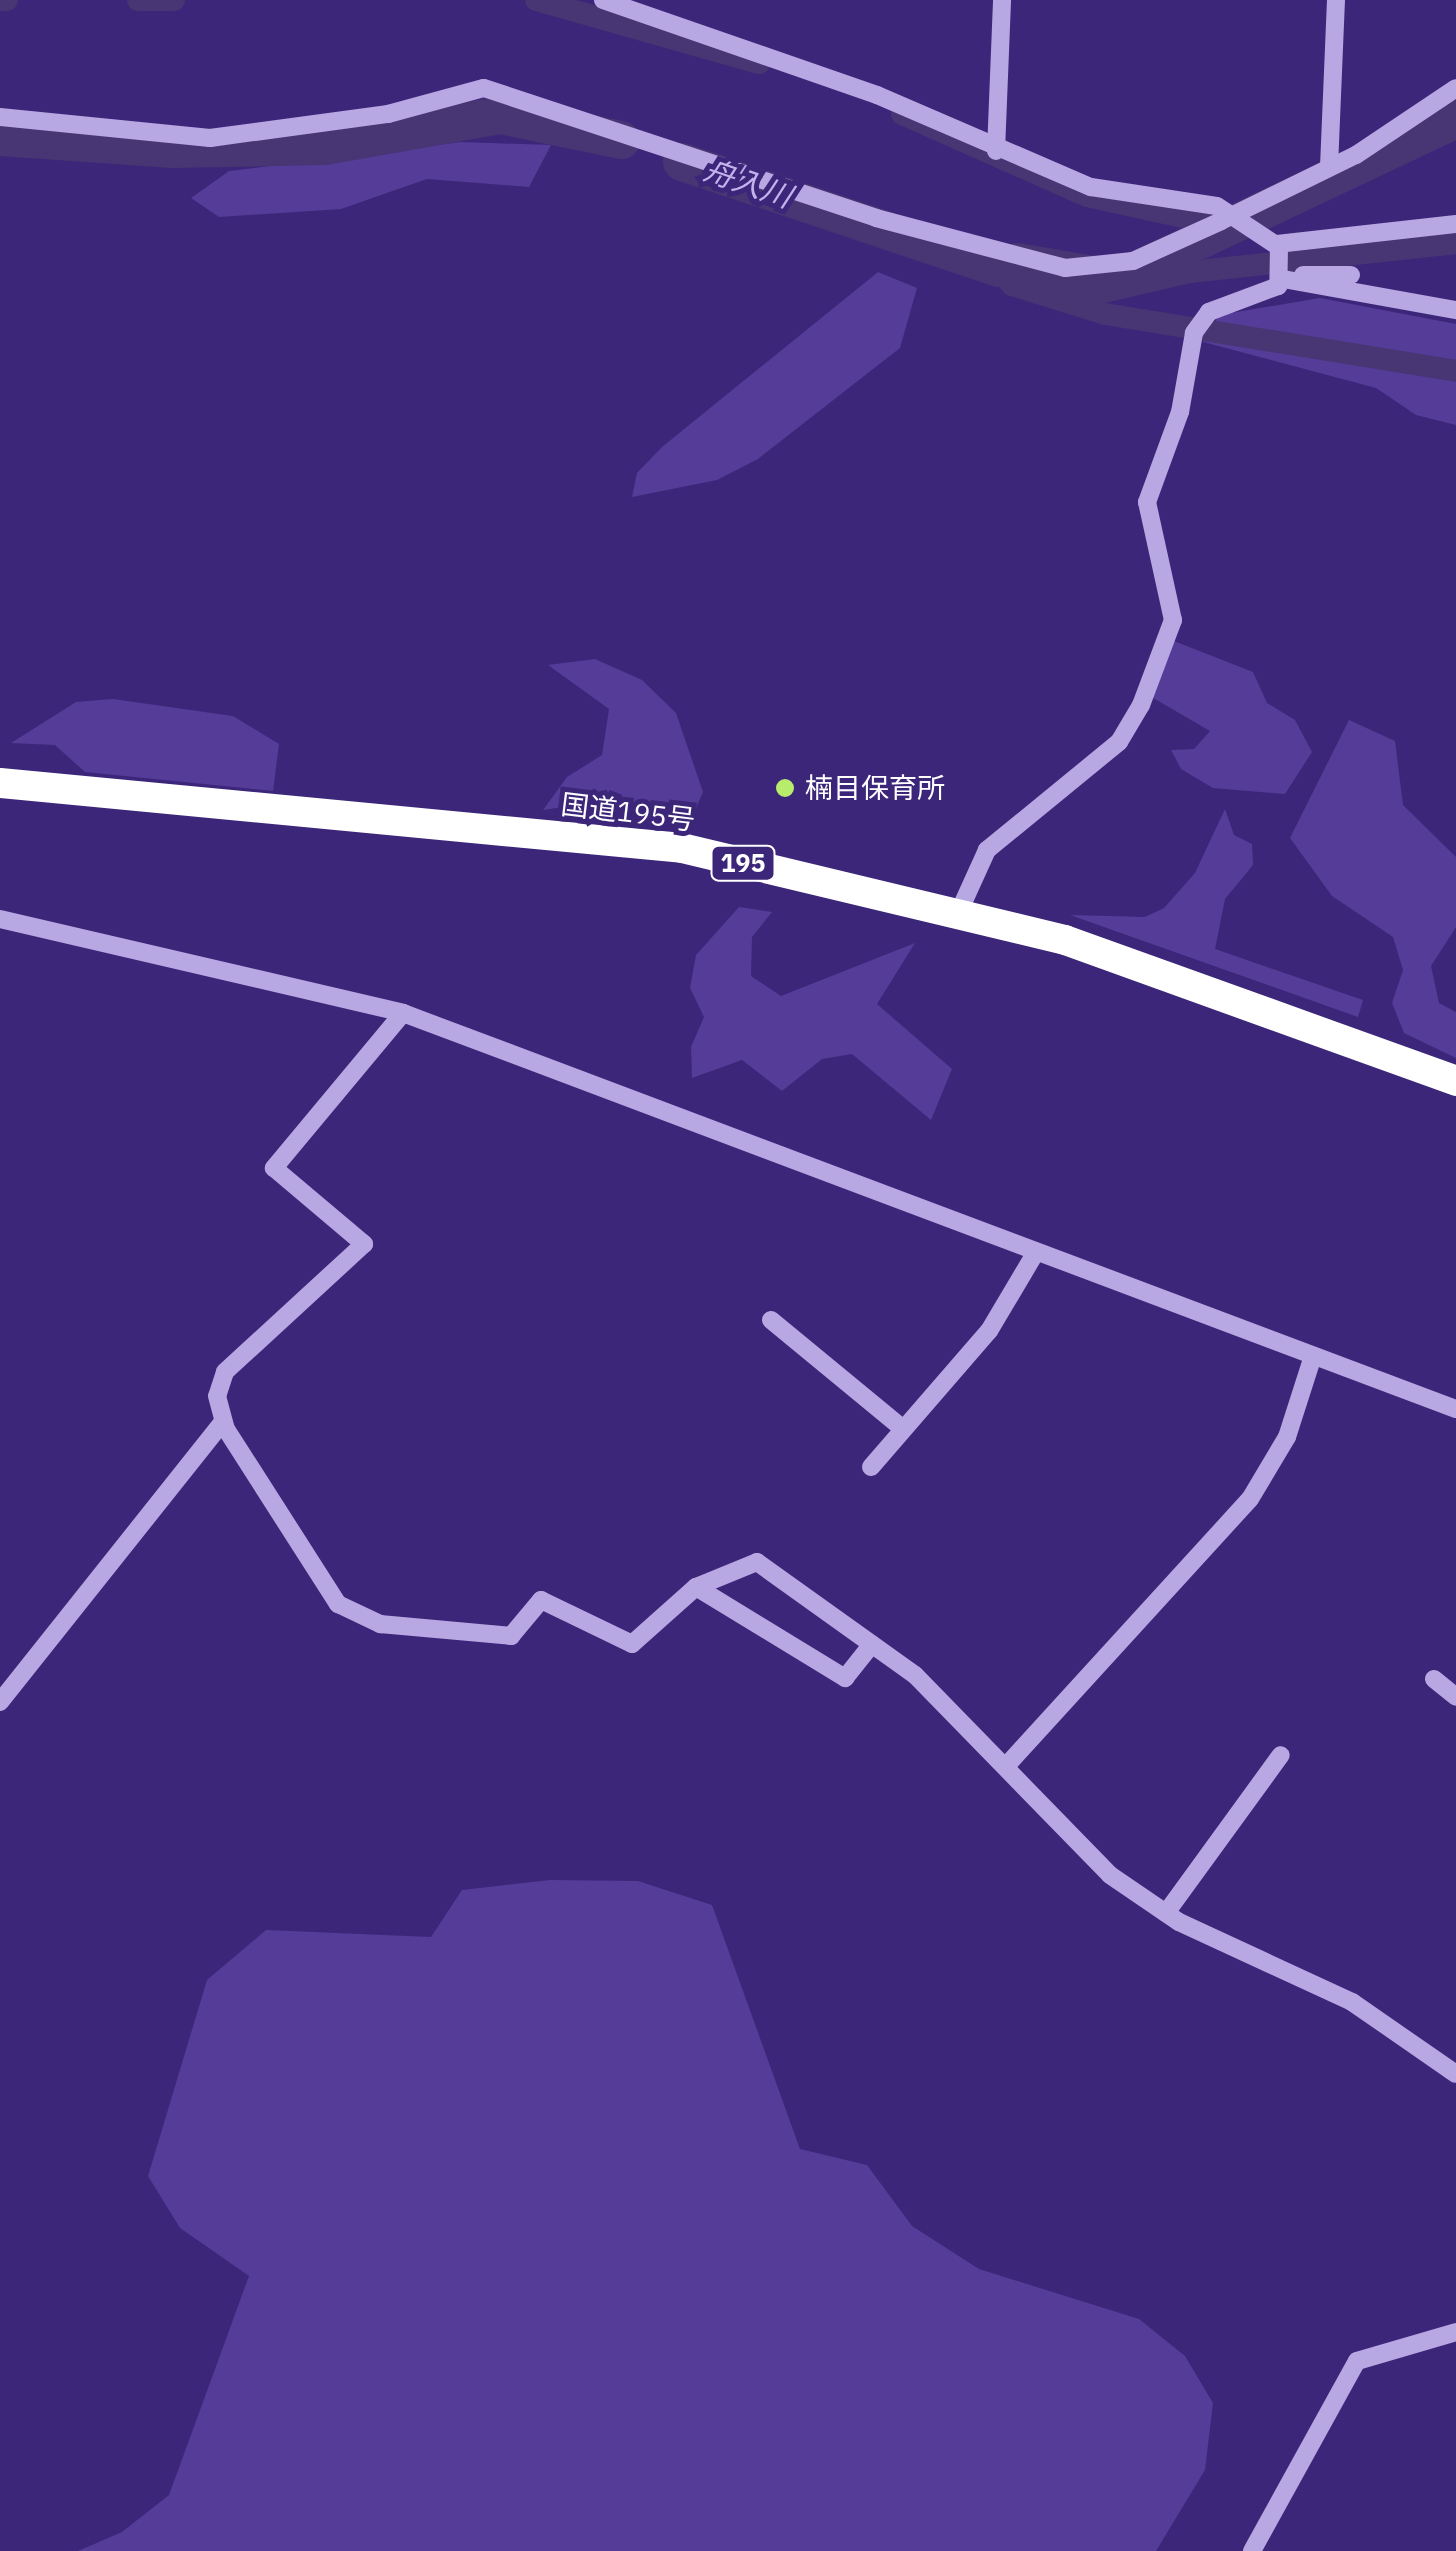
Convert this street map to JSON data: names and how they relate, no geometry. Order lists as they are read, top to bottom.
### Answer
{
  "streets": {
    "highway": ["国道195号", "195"]
  },
  "water": ["舟入川"],
  "places": ["楠目保育所"]
}
